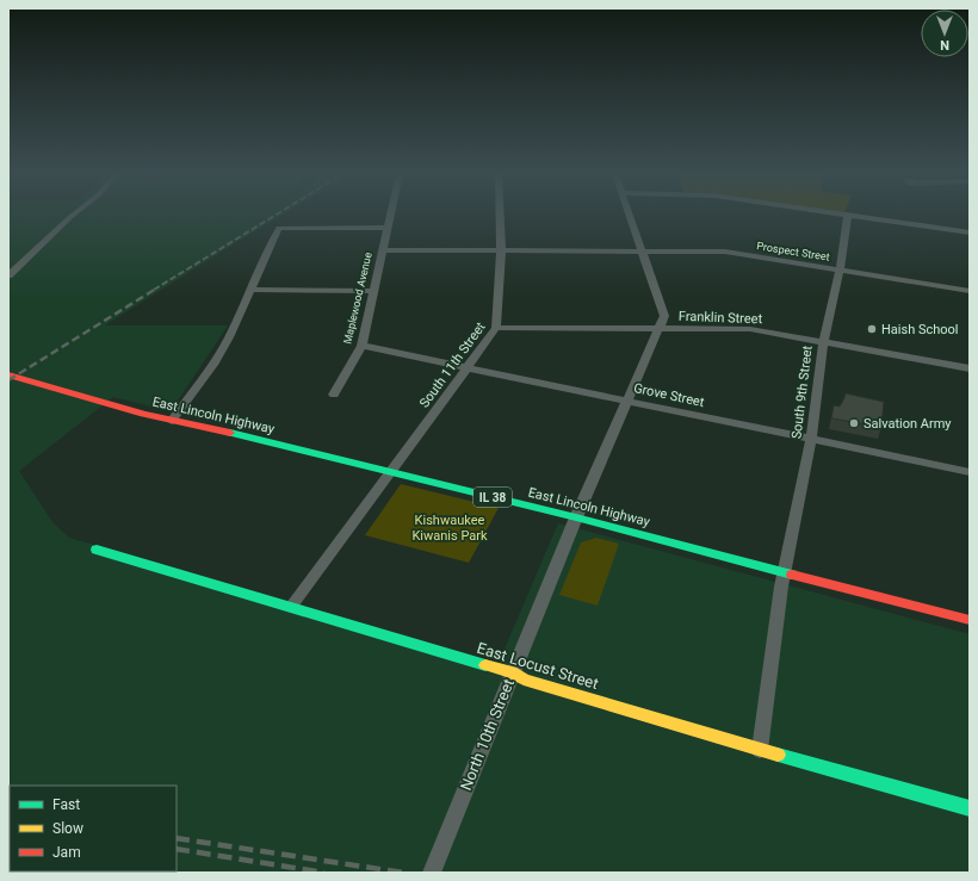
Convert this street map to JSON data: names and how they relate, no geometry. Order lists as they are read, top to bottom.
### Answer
{
  "streets": {
    "main road": ["East Lincoln Highway", "IL 38", "East Locust Street"],
    "street": [
      "Prospect Street",
      "Maplewood Avenue",
      "Franklin Street",
      "South 11th Street",
      "South 9th Street",
      "Grove Street",
      "North 10th Street"
    ]
  },
  "crossings": [
    ["Prospect Street", "Maplewood Avenue"],
    ["Prospect Street", "South 11th Street"],
    ["Prospect Street", "South 9th Street"],
    ["Maplewood Avenue", "Grove Street"],
    ["Franklin Street", "South 11th Street"],
    ["Franklin Street", "South 9th Street"],
    ["Franklin Street", "North 10th Street"],
    ["South 11th Street", "Grove Street"],
    ["South 11th Street", "East Lincoln Highway"],
    ["South 11th Street", "East Locust Street"],
    ["South 9th Street", "Grove Street"],
    ["South 9th Street", "East Lincoln Highway"],
    ["South 9th Street", "East Locust Street"],
    ["Grove Street", "North 10th Street"],
    ["East Lincoln Highway", "North 10th Street"],
    ["East Locust Street", "North 10th Street"]
  ],
  "parks": ["Kishwaukee Kiwanis Park"],
  "places": ["Haish School", "Salvation Army"],
  "legend": ["Fast", "Slow", "Jam"],
  "north": "bottom"
}
